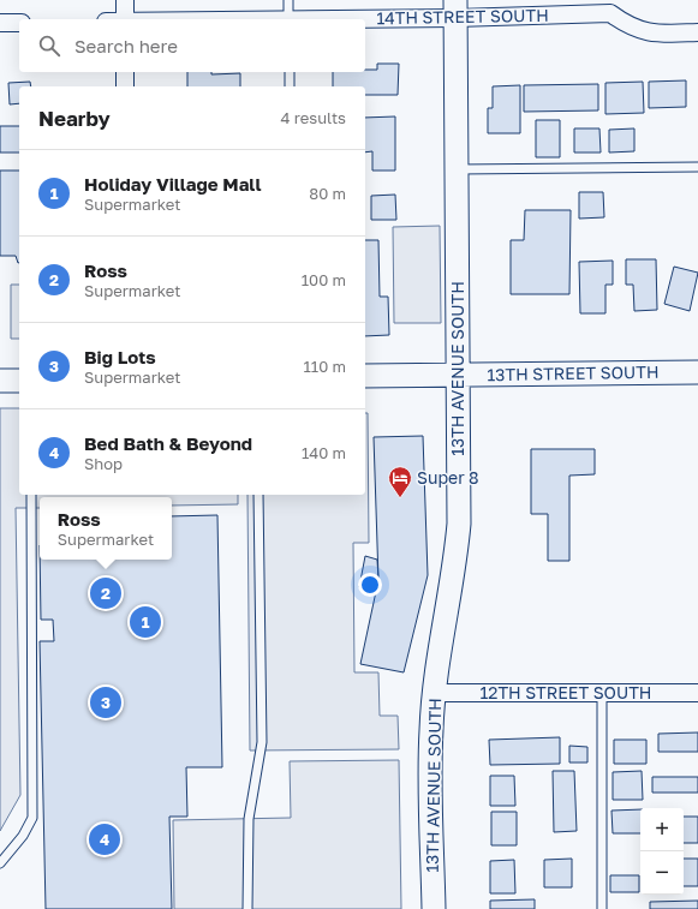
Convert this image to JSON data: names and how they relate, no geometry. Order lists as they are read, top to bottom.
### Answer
{
  "streets": {
    "street": [
      "14TH STREET SOUTH",
      "13TH AVENUE SOUTH",
      "13TH STREET SOUTH",
      "12TH STREET SOUTH"
    ]
  },
  "crossings": [
    ["14TH STREET SOUTH", "13TH AVENUE SOUTH"],
    ["13TH AVENUE SOUTH", "13TH STREET SOUTH"],
    ["13TH AVENUE SOUTH", "12TH STREET SOUTH"]
  ],
  "places": {
    "hotel": ["Super 8"]
  },
  "page": {
    "search": "Search here",
    "heading": ["Nearby", "4 results"],
    "list": [
      {
        "mark": "1",
        "name": "Holiday Village Mall",
        "note": "Supermarket",
        "value": "80 m"
      },
      {
        "mark": "2",
        "name": "Ross",
        "note": "Supermarket",
        "value": "100 m"
      },
      {
        "mark": "3",
        "name": "Big Lots",
        "note": "Supermarket",
        "value": "110 m"
      },
      {
        "mark": "4",
        "name": "Bed Bath & Beyond",
        "note": "Shop",
        "value": "140 m"
      }
    ],
    "popup": ["Ross", "Supermarket"],
    "pins": [
      "2",
      "1",
      "3",
      "4"
    ],
    "map_buttons": ["+", "−"]
  }
}
